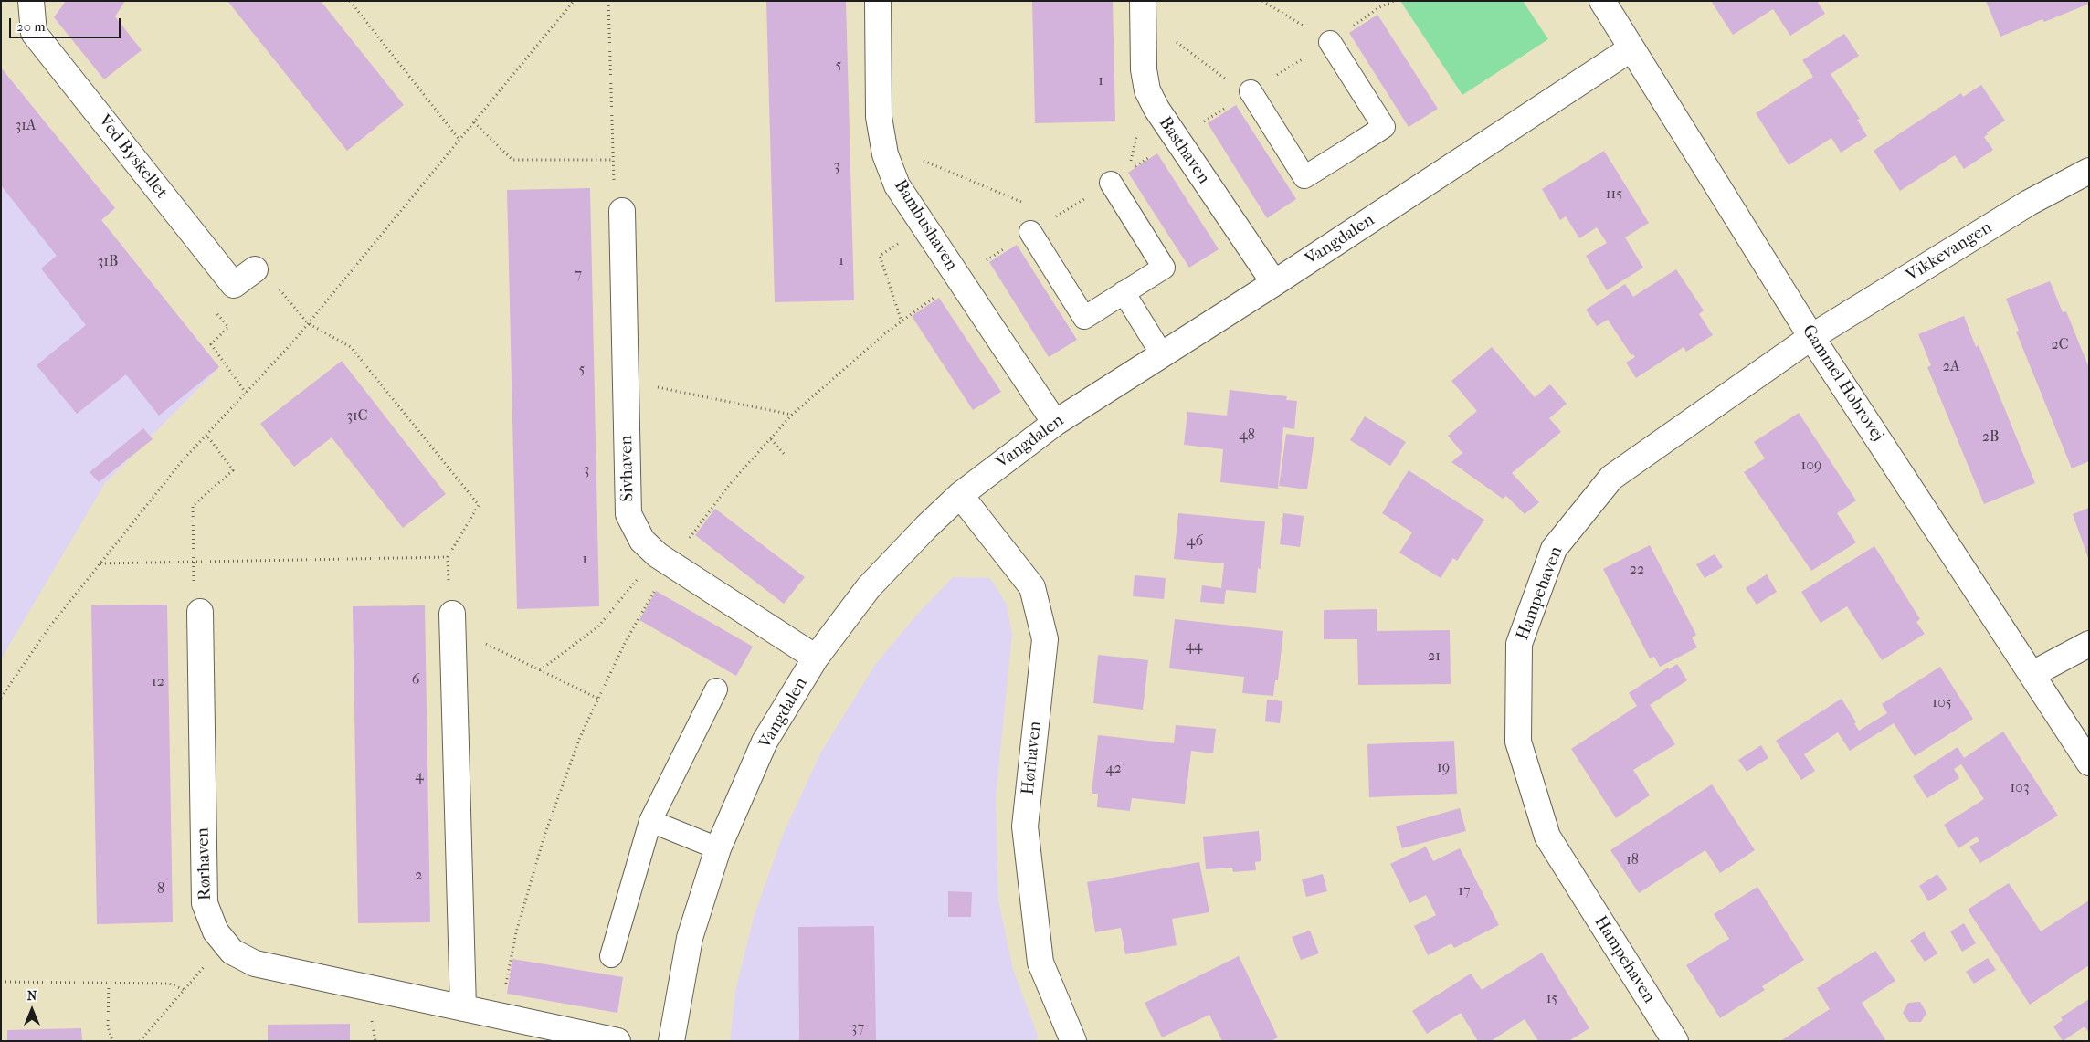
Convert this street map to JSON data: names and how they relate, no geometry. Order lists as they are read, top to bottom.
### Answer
{
  "streets": {
    "street": [
      "Basthaven",
      "Ved Byskellet",
      "Bambushaven",
      "Vangdalen",
      "Vikkevangen",
      "Gammel Hobrovej",
      "Sivhaven",
      "Hampehaven",
      "Hørhaven",
      "Rørhaven"
    ]
  },
  "crossings": [
    ["Basthaven", "Vangdalen"],
    ["Bambushaven", "Vangdalen"],
    ["Vangdalen", "Gammel Hobrovej"],
    ["Vangdalen", "Sivhaven"],
    ["Vangdalen", "Hørhaven"],
    ["Vikkevangen", "Gammel Hobrovej"],
    ["Vikkevangen", "Hampehaven"],
    ["Gammel Hobrovej", "Hampehaven"]
  ],
  "house_numbers": [
    "5",
    "1",
    "31A",
    "3",
    "115",
    "1",
    "31B",
    "7",
    "2C",
    "2A",
    "5",
    "31C",
    "48",
    "2B",
    "109",
    "3",
    "46",
    "1",
    "22",
    "44",
    "21",
    "6",
    "12",
    "105",
    "19",
    "42",
    "4",
    "103",
    "18",
    "2",
    "8",
    "17",
    "15",
    "37"
  ],
  "scale_bar": "20 m",
  "north": "top"
}
